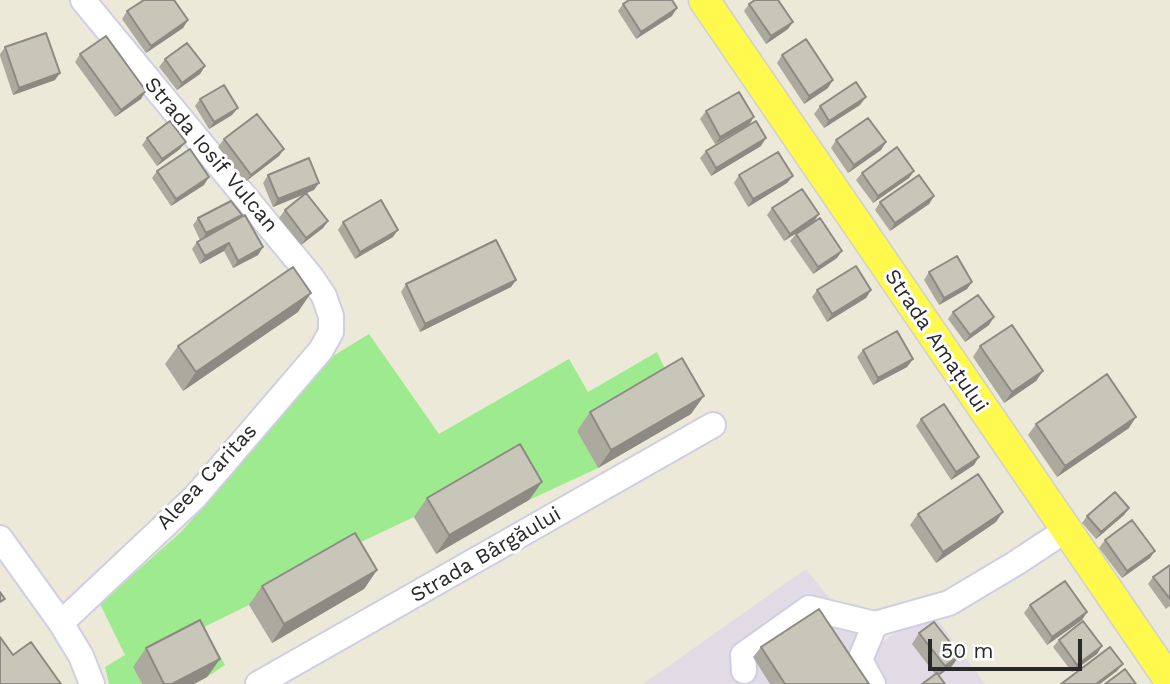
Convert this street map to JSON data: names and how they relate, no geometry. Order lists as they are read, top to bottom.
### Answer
{
  "streets": {
    "main road": ["Strada Amațului"],
    "street": ["Strada Iosif Vulcan", "Aleea Caritas", "Strada Bârgăului"]
  },
  "crossings": [
    ["Strada Iosif Vulcan", "Aleea Caritas"]
  ],
  "scale_bar": "50 m"
}
